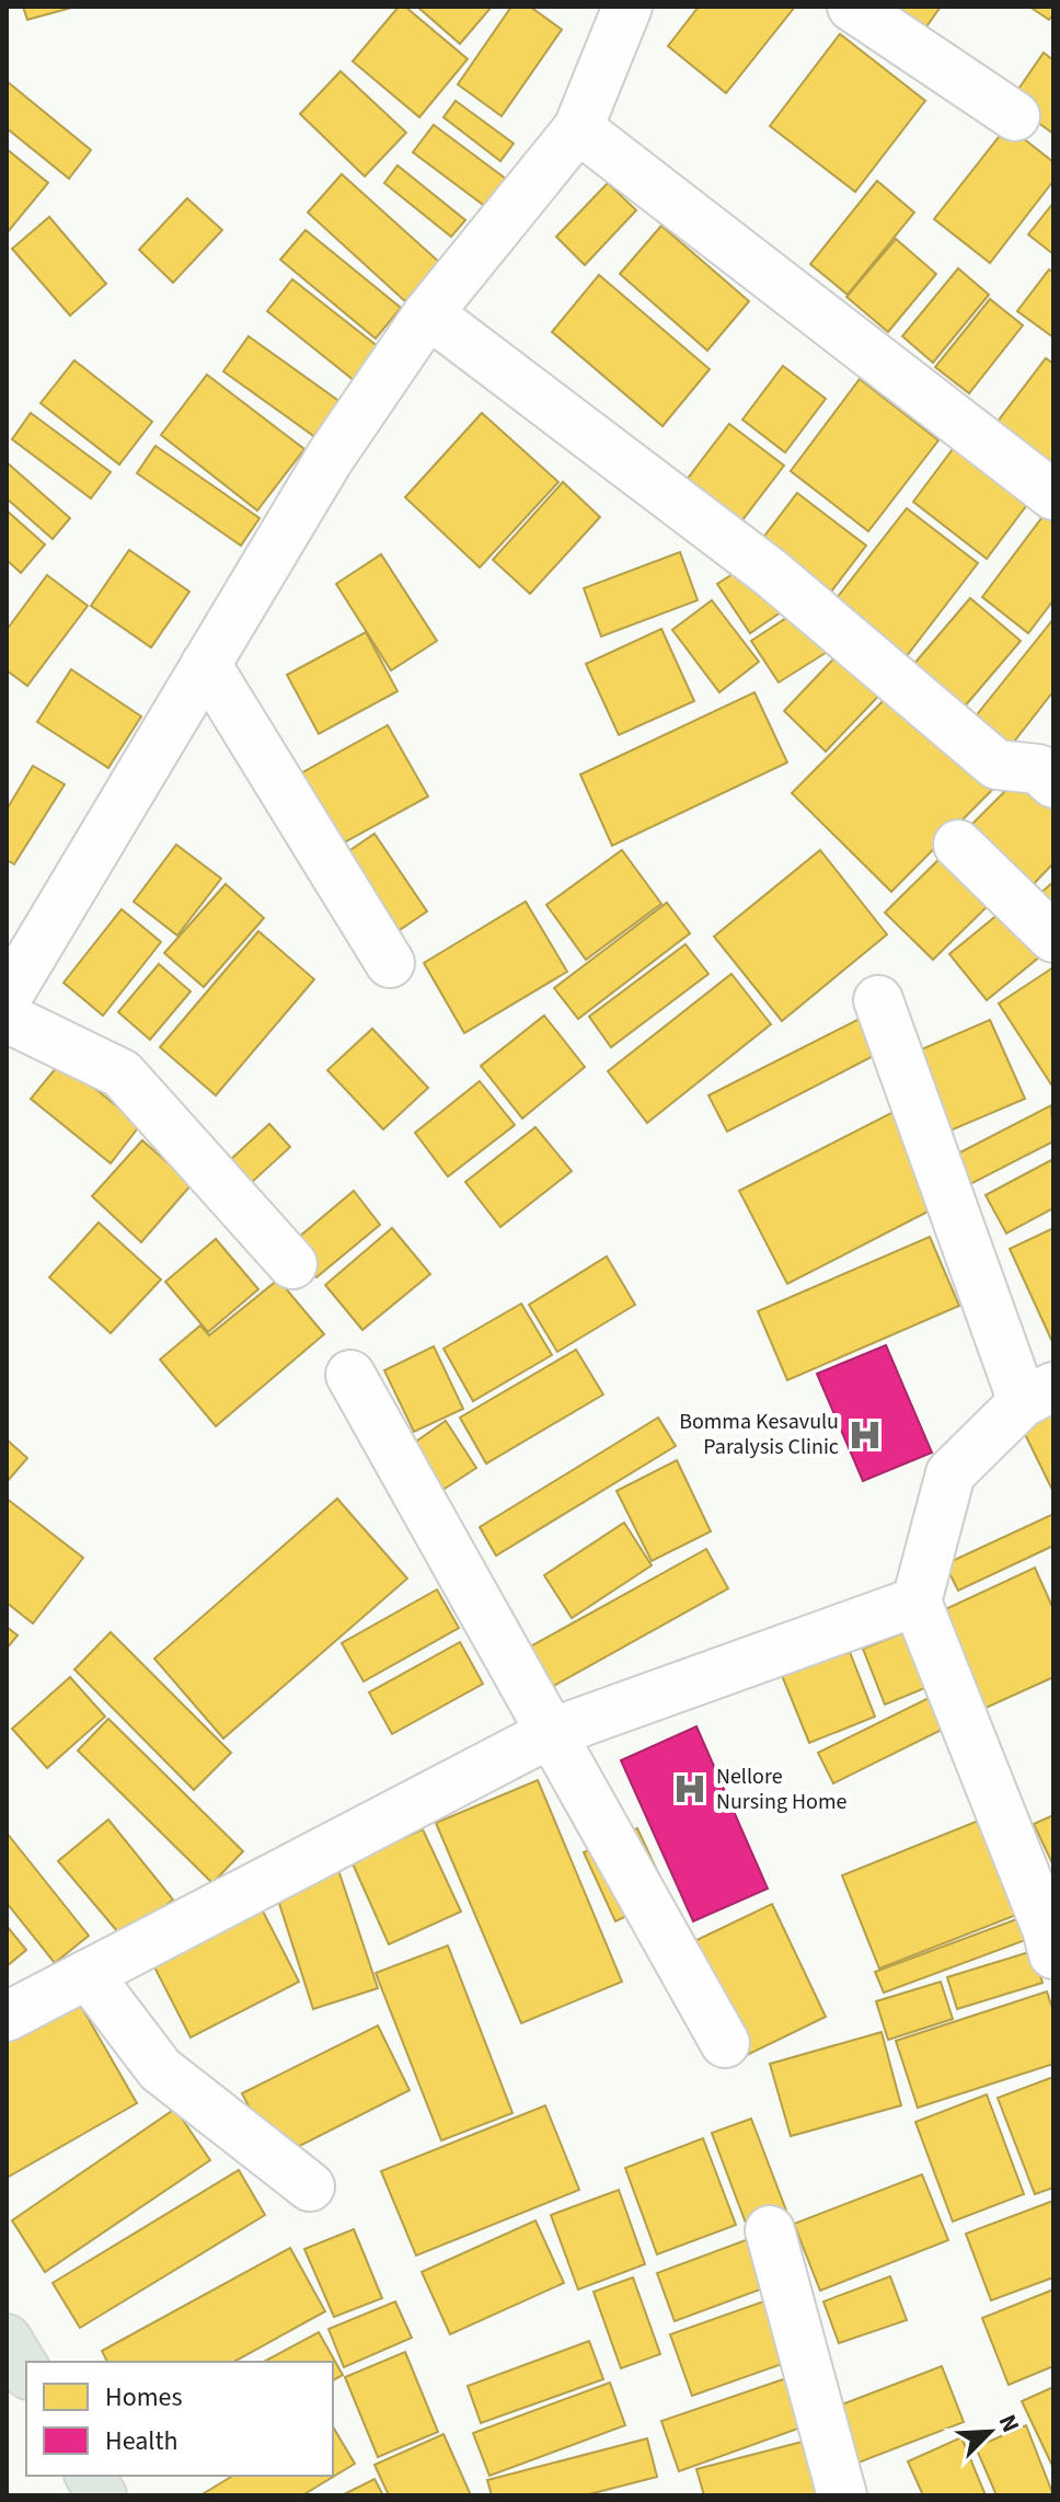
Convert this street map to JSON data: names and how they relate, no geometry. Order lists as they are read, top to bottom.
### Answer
{
  "places": {
    "hospital": ["Bomma Kesavulu Paralysis Clinic", "Nellore Nursing Home"]
  },
  "legend": ["Homes", "Health"],
  "north": "top right"
}
